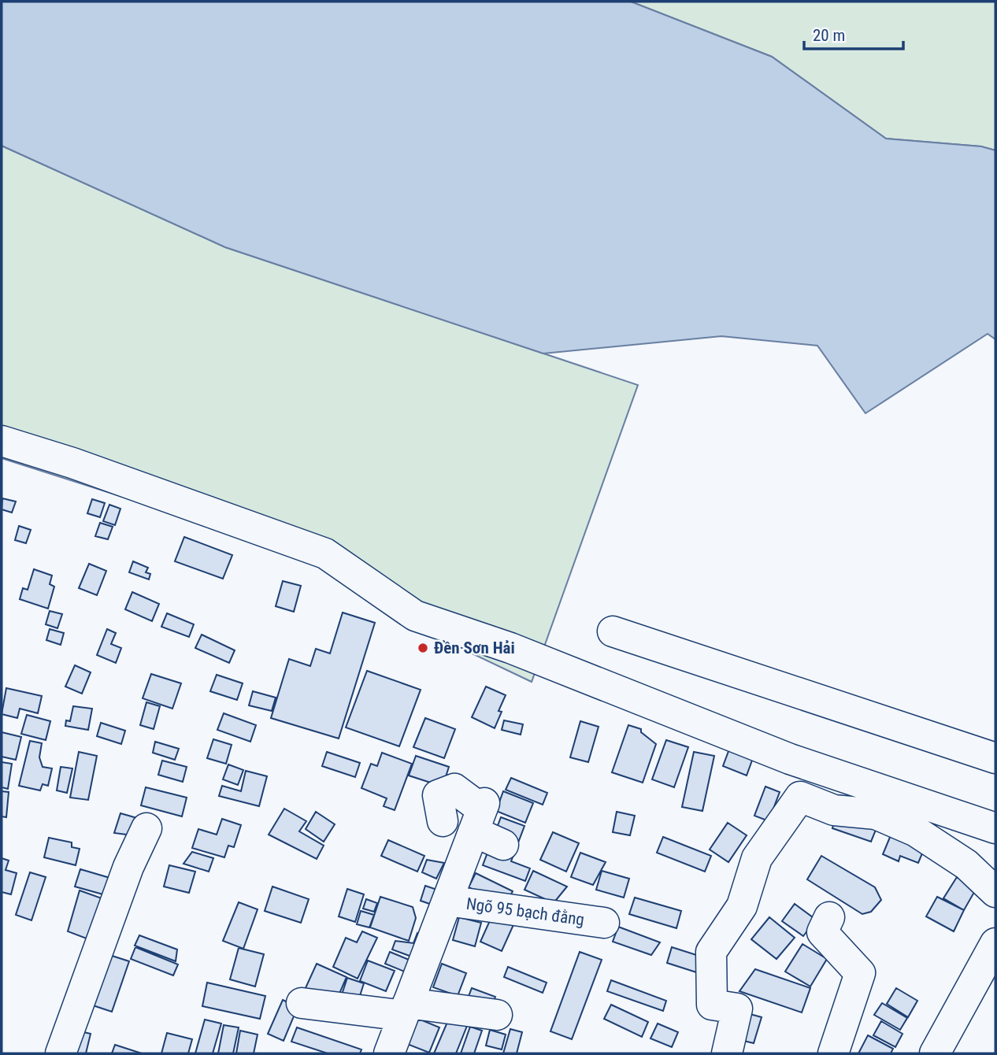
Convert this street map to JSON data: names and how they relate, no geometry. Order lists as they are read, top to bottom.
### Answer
{
  "streets": {
    "street": ["Ngõ 95 bạch đằng"]
  },
  "places": ["Đền Sơn Hải"],
  "scale_bar": "20 m"
}
